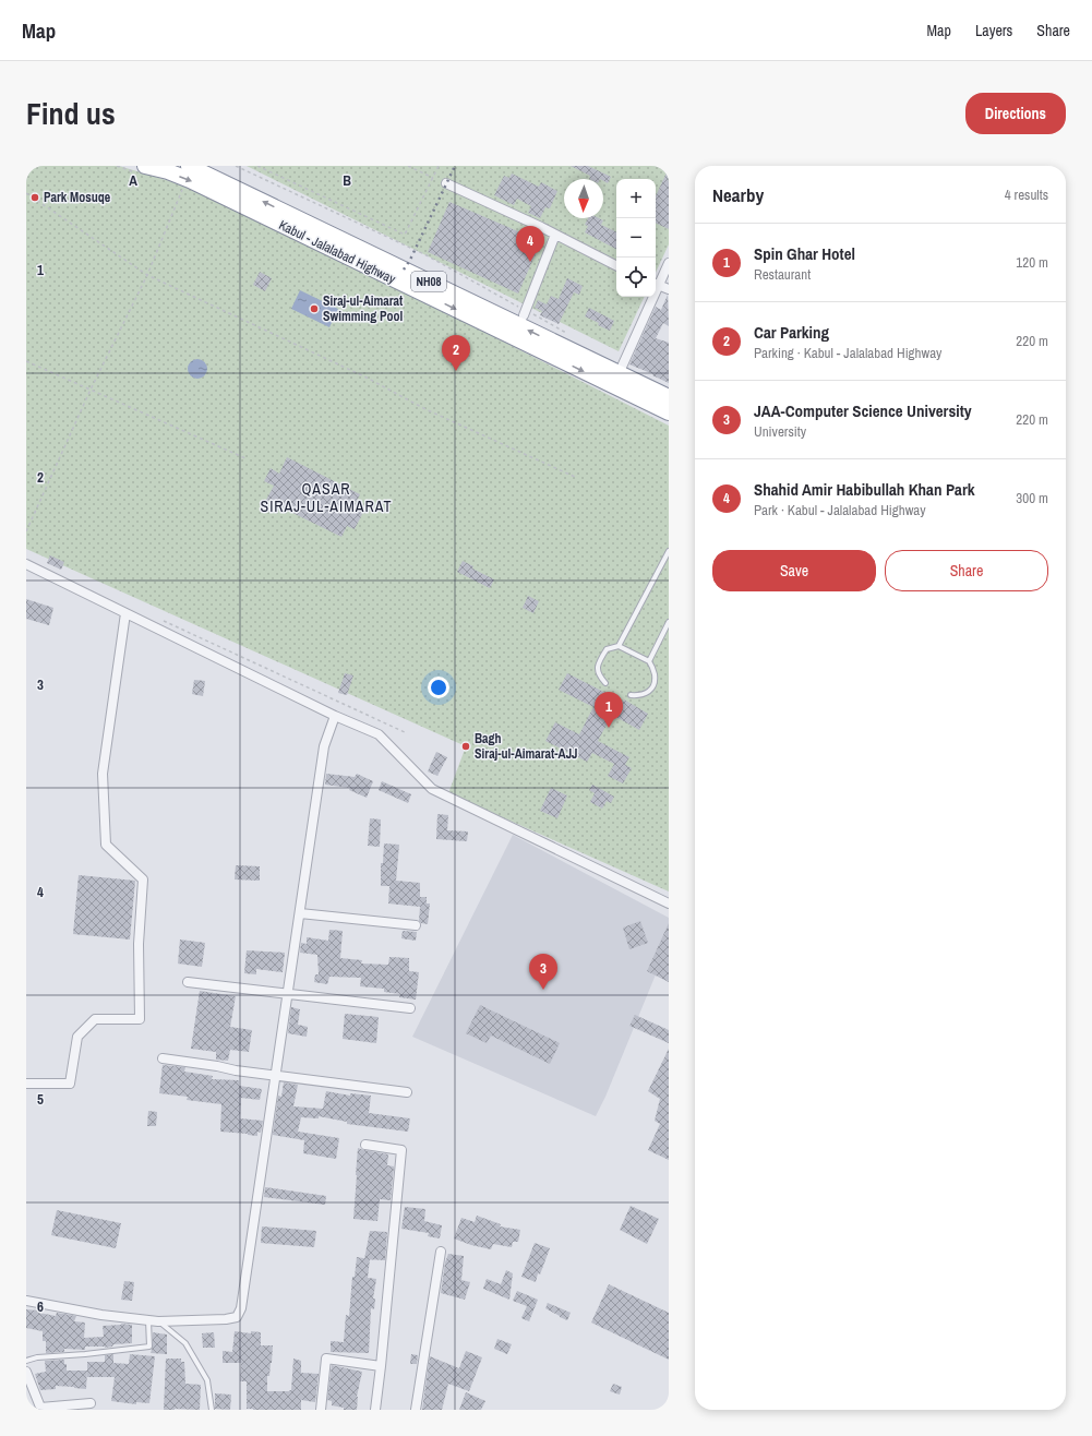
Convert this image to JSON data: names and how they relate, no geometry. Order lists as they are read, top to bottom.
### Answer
{
  "streets": {
    "highway": ["Kabul - Jalalabad Highway", "NH08"]
  },
  "districts": ["QASAR SIRAJ-UL-AIMARAT"],
  "places": ["Park Mosuqe", "Siraj-ul-Aimarat Swimming Pool", "Bagh Siraj-ul-Aimarat-AJJ"],
  "north": "bottom",
  "page": {
    "header": "Map",
    "nav": ["Map", "Layers", "Share"],
    "title": "Find us",
    "buttons": [
      "Directions",
      ["Save", "Share"]
    ],
    "heading": ["Nearby", "4 results"],
    "map_buttons": ["+", "−"],
    "list": [
      {
        "mark": "1",
        "name": "Spin Ghar Hotel",
        "note": "Restaurant",
        "value": "120 m"
      },
      {
        "mark": "2",
        "name": "Car Parking",
        "note": "Parking · Kabul - Jalalabad Highway",
        "value": "220 m"
      },
      {
        "mark": "3",
        "name": "JAA-Computer Science University",
        "note": "University",
        "value": "220 m"
      },
      {
        "mark": "4",
        "name": "Shahid Amir Habibullah Khan Park",
        "note": "Park · Kabul - Jalalabad Highway",
        "value": "300 m"
      }
    ],
    "pins": [
      "4",
      "2",
      "1",
      "3"
    ]
  },
  "grid": {
    "columns": ["A", "B"],
    "rows": [
      "1",
      "2",
      "3",
      "4",
      "5",
      "6"
    ]
  }
}
